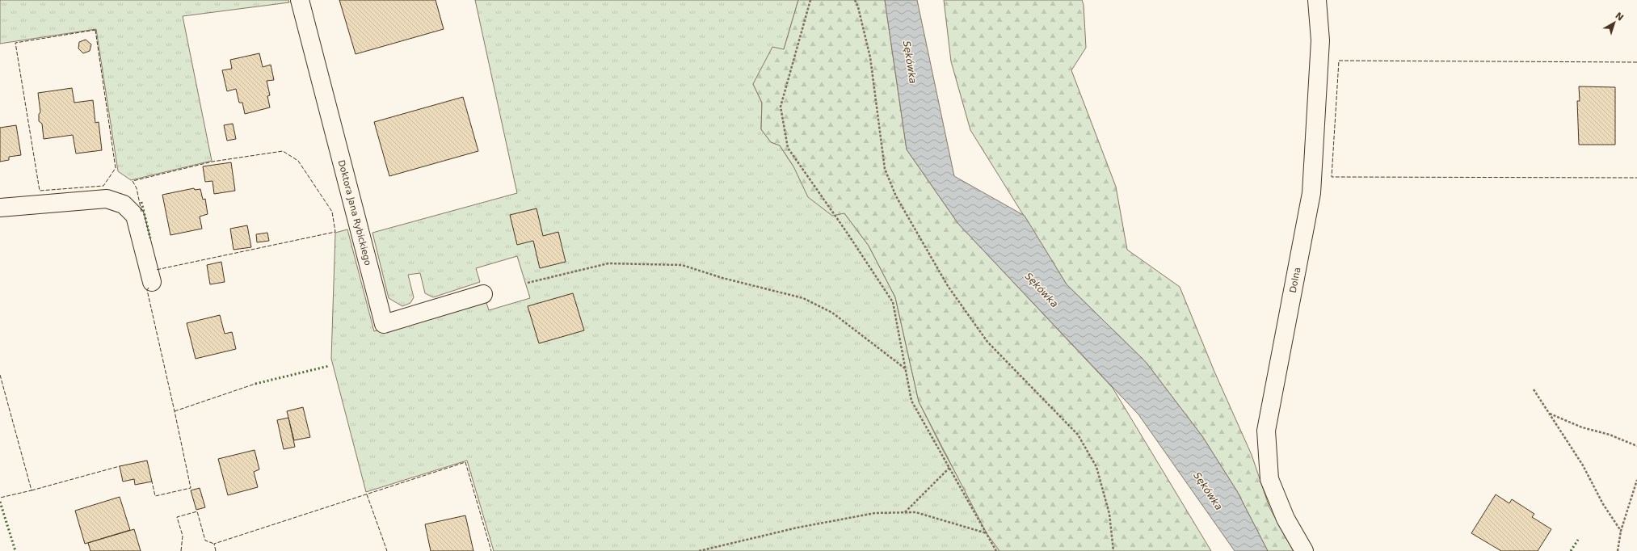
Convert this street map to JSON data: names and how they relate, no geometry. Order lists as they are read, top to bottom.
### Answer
{
  "streets": {
    "street": ["Doktora Jana Rybickiego", "Dolna"]
  },
  "water": ["Sękówka"],
  "north": "top right"
}
